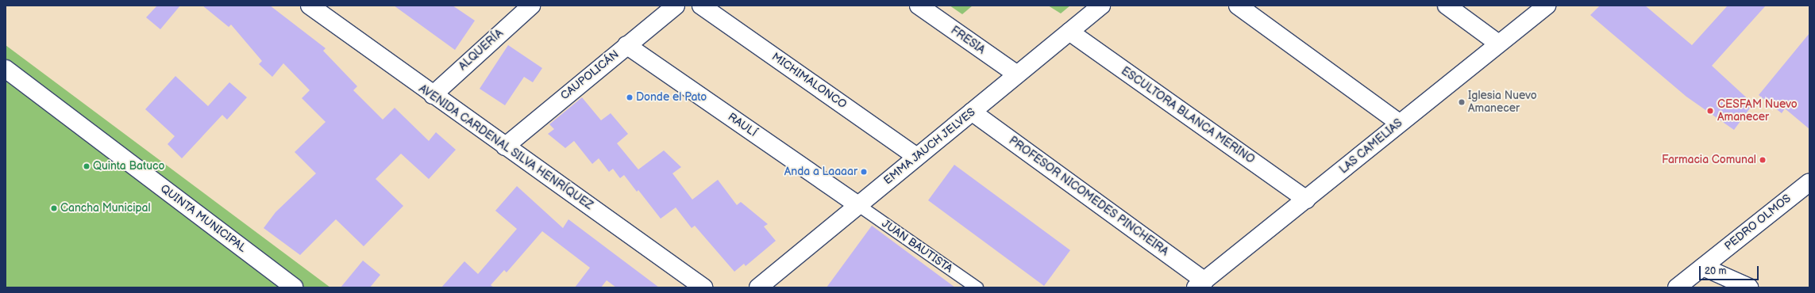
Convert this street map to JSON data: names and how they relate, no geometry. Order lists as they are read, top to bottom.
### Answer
{
  "streets": {
    "street": [
      "FRESIA",
      "ALQUERÍA",
      "CAUPOLICÁN",
      "MICHIMALONCO",
      "ESCULTORA BLANCA MERINO",
      "RAULÍ",
      "EMMA JAUCH JELVES",
      "LAS CAMELIAS",
      "AVENIDA CARDENAL SILVA HENRÍQUEZ",
      "PROFESOR NICOMEDES PINCHEIRA",
      "QUINTA MUNICIPAL",
      "PEDRO OLMOS"
    ],
    "lane": ["JUAN BAUTISTA"]
  },
  "crossings": [
    ["FRESIA", "EMMA JAUCH JELVES"],
    ["ALQUERÍA", "AVENIDA CARDENAL SILVA HENRÍQUEZ"],
    ["CAUPOLICÁN", "RAULÍ"],
    ["CAUPOLICÁN", "AVENIDA CARDENAL SILVA HENRÍQUEZ"],
    ["MICHIMALONCO", "EMMA JAUCH JELVES"],
    ["ESCULTORA BLANCA MERINO", "EMMA JAUCH JELVES"],
    ["ESCULTORA BLANCA MERINO", "LAS CAMELIAS"],
    ["RAULÍ", "EMMA JAUCH JELVES"],
    ["RAULÍ", "JUAN BAUTISTA"],
    ["EMMA JAUCH JELVES", "PROFESOR NICOMEDES PINCHEIRA"],
    ["EMMA JAUCH JELVES", "JUAN BAUTISTA"],
    ["LAS CAMELIAS", "PROFESOR NICOMEDES PINCHEIRA"]
  ],
  "places": [
    "Donde el Pato",
    "Iglesia Nuevo Amanecer",
    "CESFAM Nuevo Amanecer",
    "Farmacia Comunal",
    "Quinta Batuco",
    "Anda a Laaaar",
    "Cancha Municipal"
  ],
  "scale_bar": "20 m"
}
